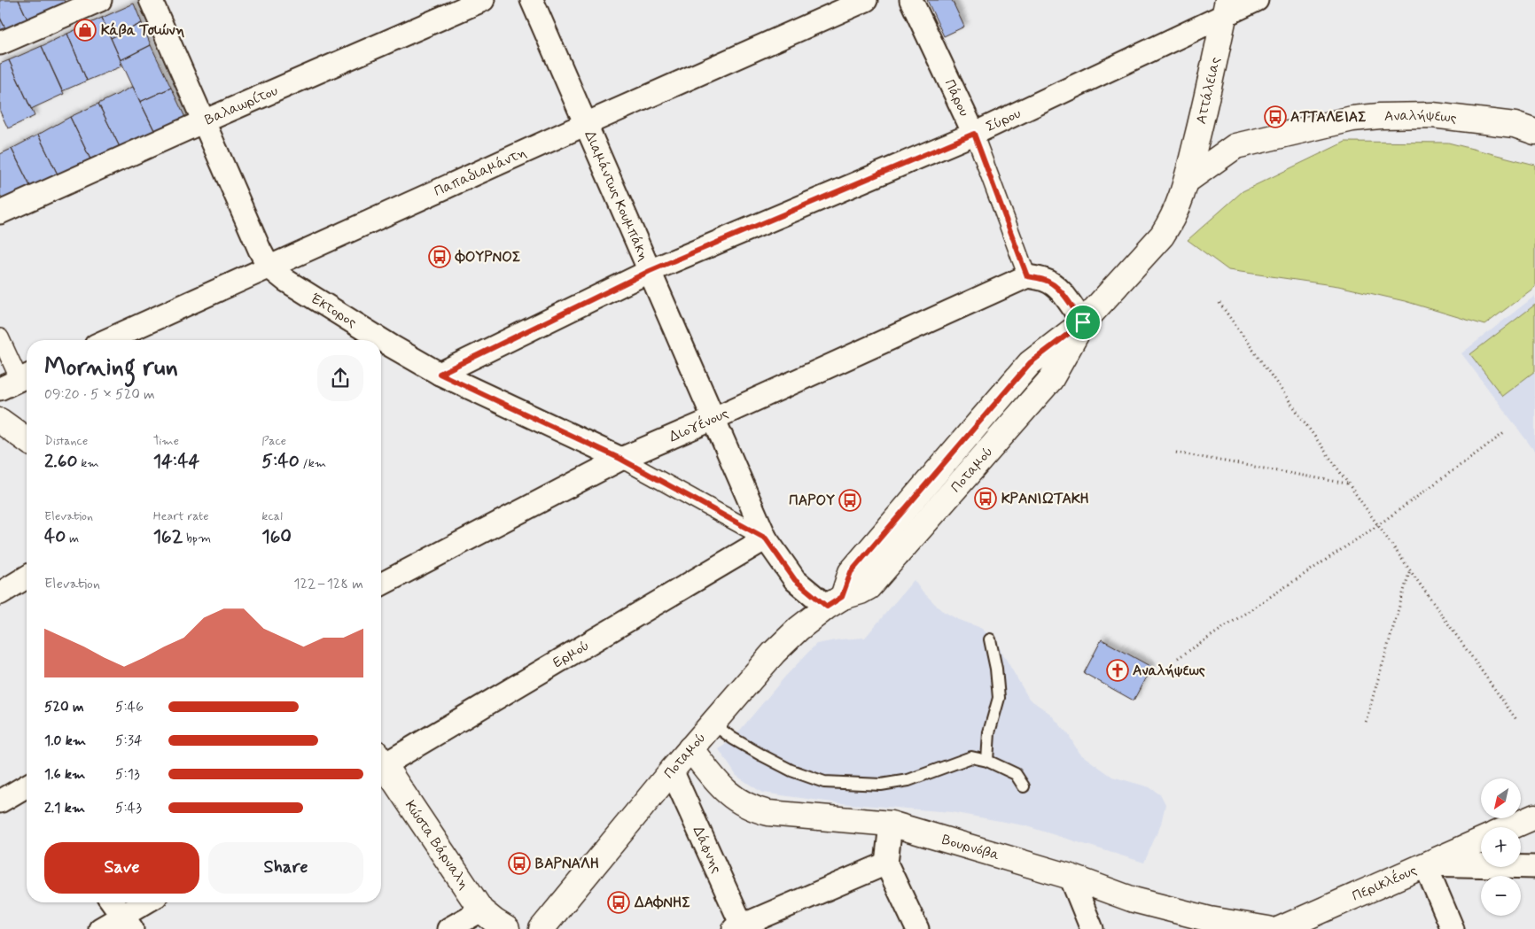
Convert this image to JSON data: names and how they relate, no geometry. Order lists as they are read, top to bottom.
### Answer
{
  "streets": {
    "street": [
      "Αττάλειας",
      "Πάρου",
      "Βαλαωρίτου",
      "Αναλήψεως",
      "Σύρου",
      "Παπαδιαμάντη",
      "Διαμάντως Κουμπάκη",
      "Έκτορος",
      "Διογένους",
      "Ποταμού",
      "Ερμού",
      "Κώστα Βάρναλη",
      "Βουρνόβα",
      "Δάφνης",
      "Περικλέους"
    ]
  },
  "crossings": [
    ["Αττάλειας", "Αναλήψεως"],
    ["Αττάλειας", "Σύρου"],
    ["Αττάλειας", "Ποταμού"],
    ["Πάρου", "Σύρου"],
    ["Πάρου", "Διογένους"],
    ["Βαλαωρίτου", "Έκτορος"],
    ["Αναλήψεως", "Ποταμού"],
    ["Σύρου", "Διαμάντως Κουμπάκη"],
    ["Σύρου", "Έκτορος"],
    ["Παπαδιαμάντη", "Διαμάντως Κουμπάκη"],
    ["Παπαδιαμάντη", "Έκτορος"],
    ["Διαμάντως Κουμπάκη", "Έκτορος"],
    ["Διαμάντως Κουμπάκη", "Διογένους"],
    ["Διαμάντως Κουμπάκη", "Ερμού"],
    ["Έκτορος", "Διογένους"],
    ["Έκτορος", "Ποταμού"],
    ["Έκτορος", "Ερμού"],
    ["Ποταμού", "Βουρνόβα"],
    ["Ποταμού", "Δάφνης"]
  ],
  "places": {
    "shop": ["Κάβα Τσιώνη"],
    "bus stop": [
      "ΑΤΤΑΛΕΙΑΣ",
      "ΦΟΥΡΝΟΣ",
      "ΚΡΑΝΙΩΤΑΚΗ",
      "ΠΑΡΟΥ",
      "ΒΑΡΝΑΛΗ",
      "ΔΑΦΝΗΣ"
    ],
    "church": ["Αναλήψεως"]
  },
  "north": "bottom left",
  "page": {
    "heading": ["Morning run", "09:20 · 5 × 520 m"],
    "stats": [
      ["Distance", "2.60 km"],
      ["Time", "14:44"],
      ["Pace", "5:40 /km"],
      ["Elevation", "40 m"],
      ["Heart rate", "162 bpm"],
      ["kcal", "160"]
    ],
    "chart": ["Elevation", "122–128 m"],
    "list": [
      {
        "name": "520 m",
        "note": "5:46"
      },
      {
        "name": "1.0 km",
        "note": "5:34"
      },
      {
        "name": "1.6 km",
        "note": "5:13"
      },
      {
        "name": "2.1 km",
        "note": "5:43"
      }
    ],
    "map_buttons": ["+", "−"],
    "buttons": ["Save", "Share"]
  }
}
